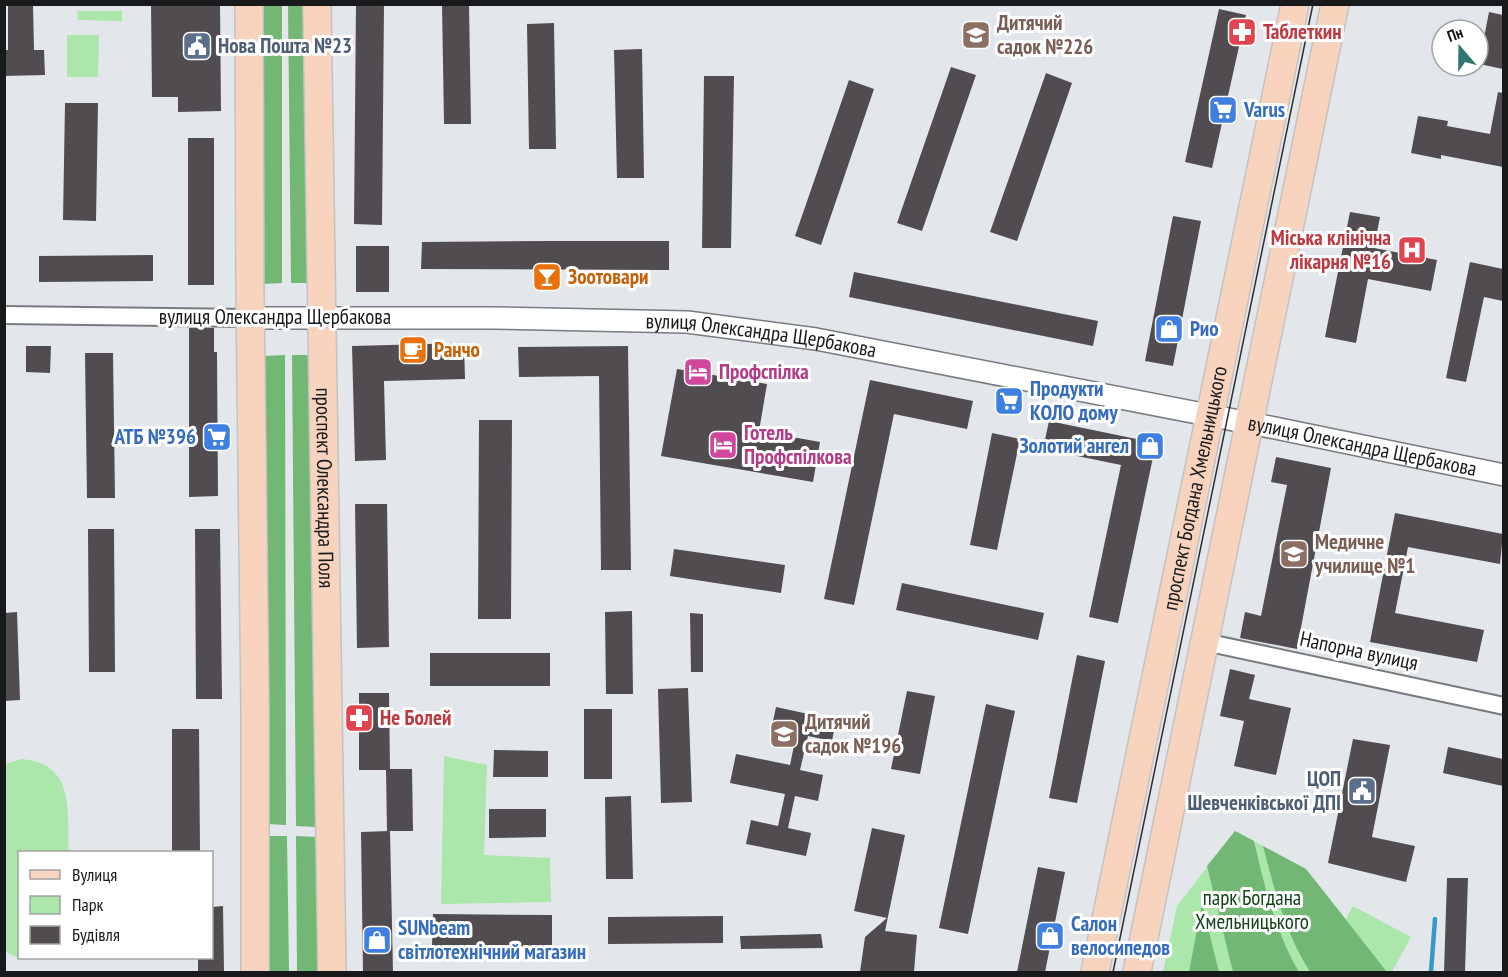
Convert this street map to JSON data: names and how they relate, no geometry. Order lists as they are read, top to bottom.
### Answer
{
  "streets": {
    "main road": ["проспект Богдана Хмельницького", "проспект Олександра Поля"],
    "street": ["вулиця Олександра Щербакова", "Напорна вулиця"]
  },
  "crossings": [
    ["вулиця Олександра Щербакова", "проспект Богдана Хмельницького"],
    ["вулиця Олександра Щербакова", "проспект Олександра Поля"],
    ["проспект Богдана Хмельницького", "Напорна вулиця"]
  ],
  "parks": ["парк Богдана Хмельницького"],
  "places": {
    "pharmacy": ["Таблеткин", "Не Болей"],
    "school or university": ["Дитячий садок №226", "Медичне училище №1", "Дитячий садок №196"],
    "public building": ["Нова Пошта №23", "ЦОП Шевченківської ДПІ"],
    "supermarket": ["Varus", "Продукти КОЛО дому", "АТБ №396"],
    "hospital": ["Міська клінічна лікарня №16"],
    "bar": ["Зоотовари"],
    "shop": [
      "Рио",
      "Золотий ангел",
      "Салон велосипедов",
      "SUNbeam світлотехнічний магазин"
    ],
    "cafe": ["Ранчо"],
    "hotel": ["Профспілка", "Готель Профспілкова"]
  },
  "legend": ["Вулиця", "Парк", "Будівля"],
  "north": "top"
}
